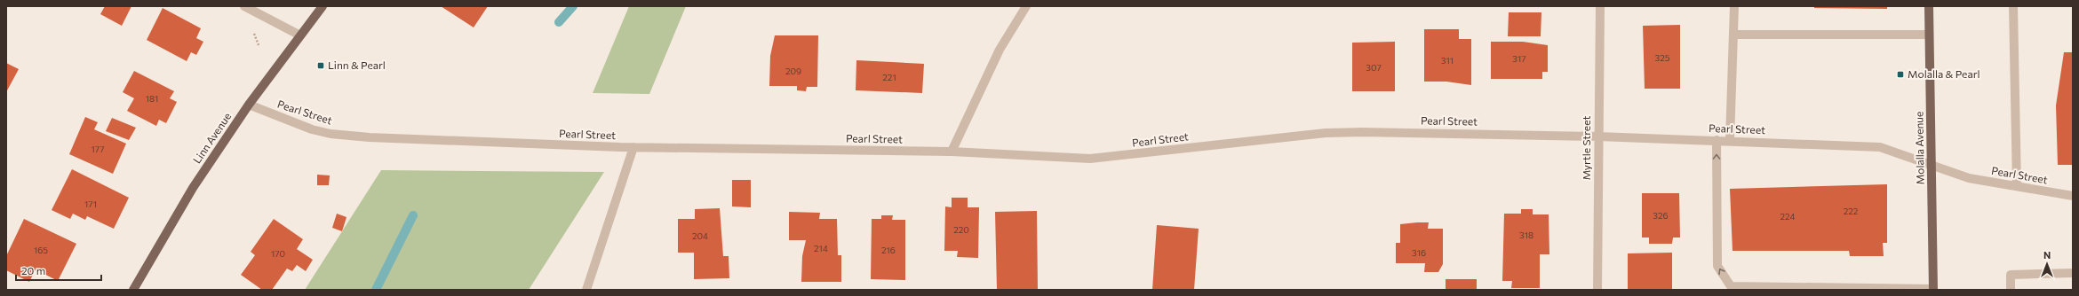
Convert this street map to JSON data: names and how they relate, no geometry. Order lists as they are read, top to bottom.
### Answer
{
  "streets": {
    "main road": ["Linn Avenue", "Molalla Avenue"],
    "street": ["Pearl Street", "Myrtle Street"]
  },
  "crossings": [
    ["Pearl Street", "Linn Avenue"],
    ["Pearl Street", "Myrtle Street"],
    ["Pearl Street", "Molalla Avenue"]
  ],
  "places": {
    "transit": ["Linn & Pearl", "Molalla & Pearl"]
  },
  "house_numbers": [
    "325",
    "317",
    "311",
    "307",
    "209",
    "221",
    "181",
    "177",
    "171",
    "222",
    "326",
    "224",
    "220",
    "318",
    "204",
    "214",
    "165",
    "216",
    "316",
    "170"
  ],
  "scale_bar": "20 m",
  "north": "top"
}
